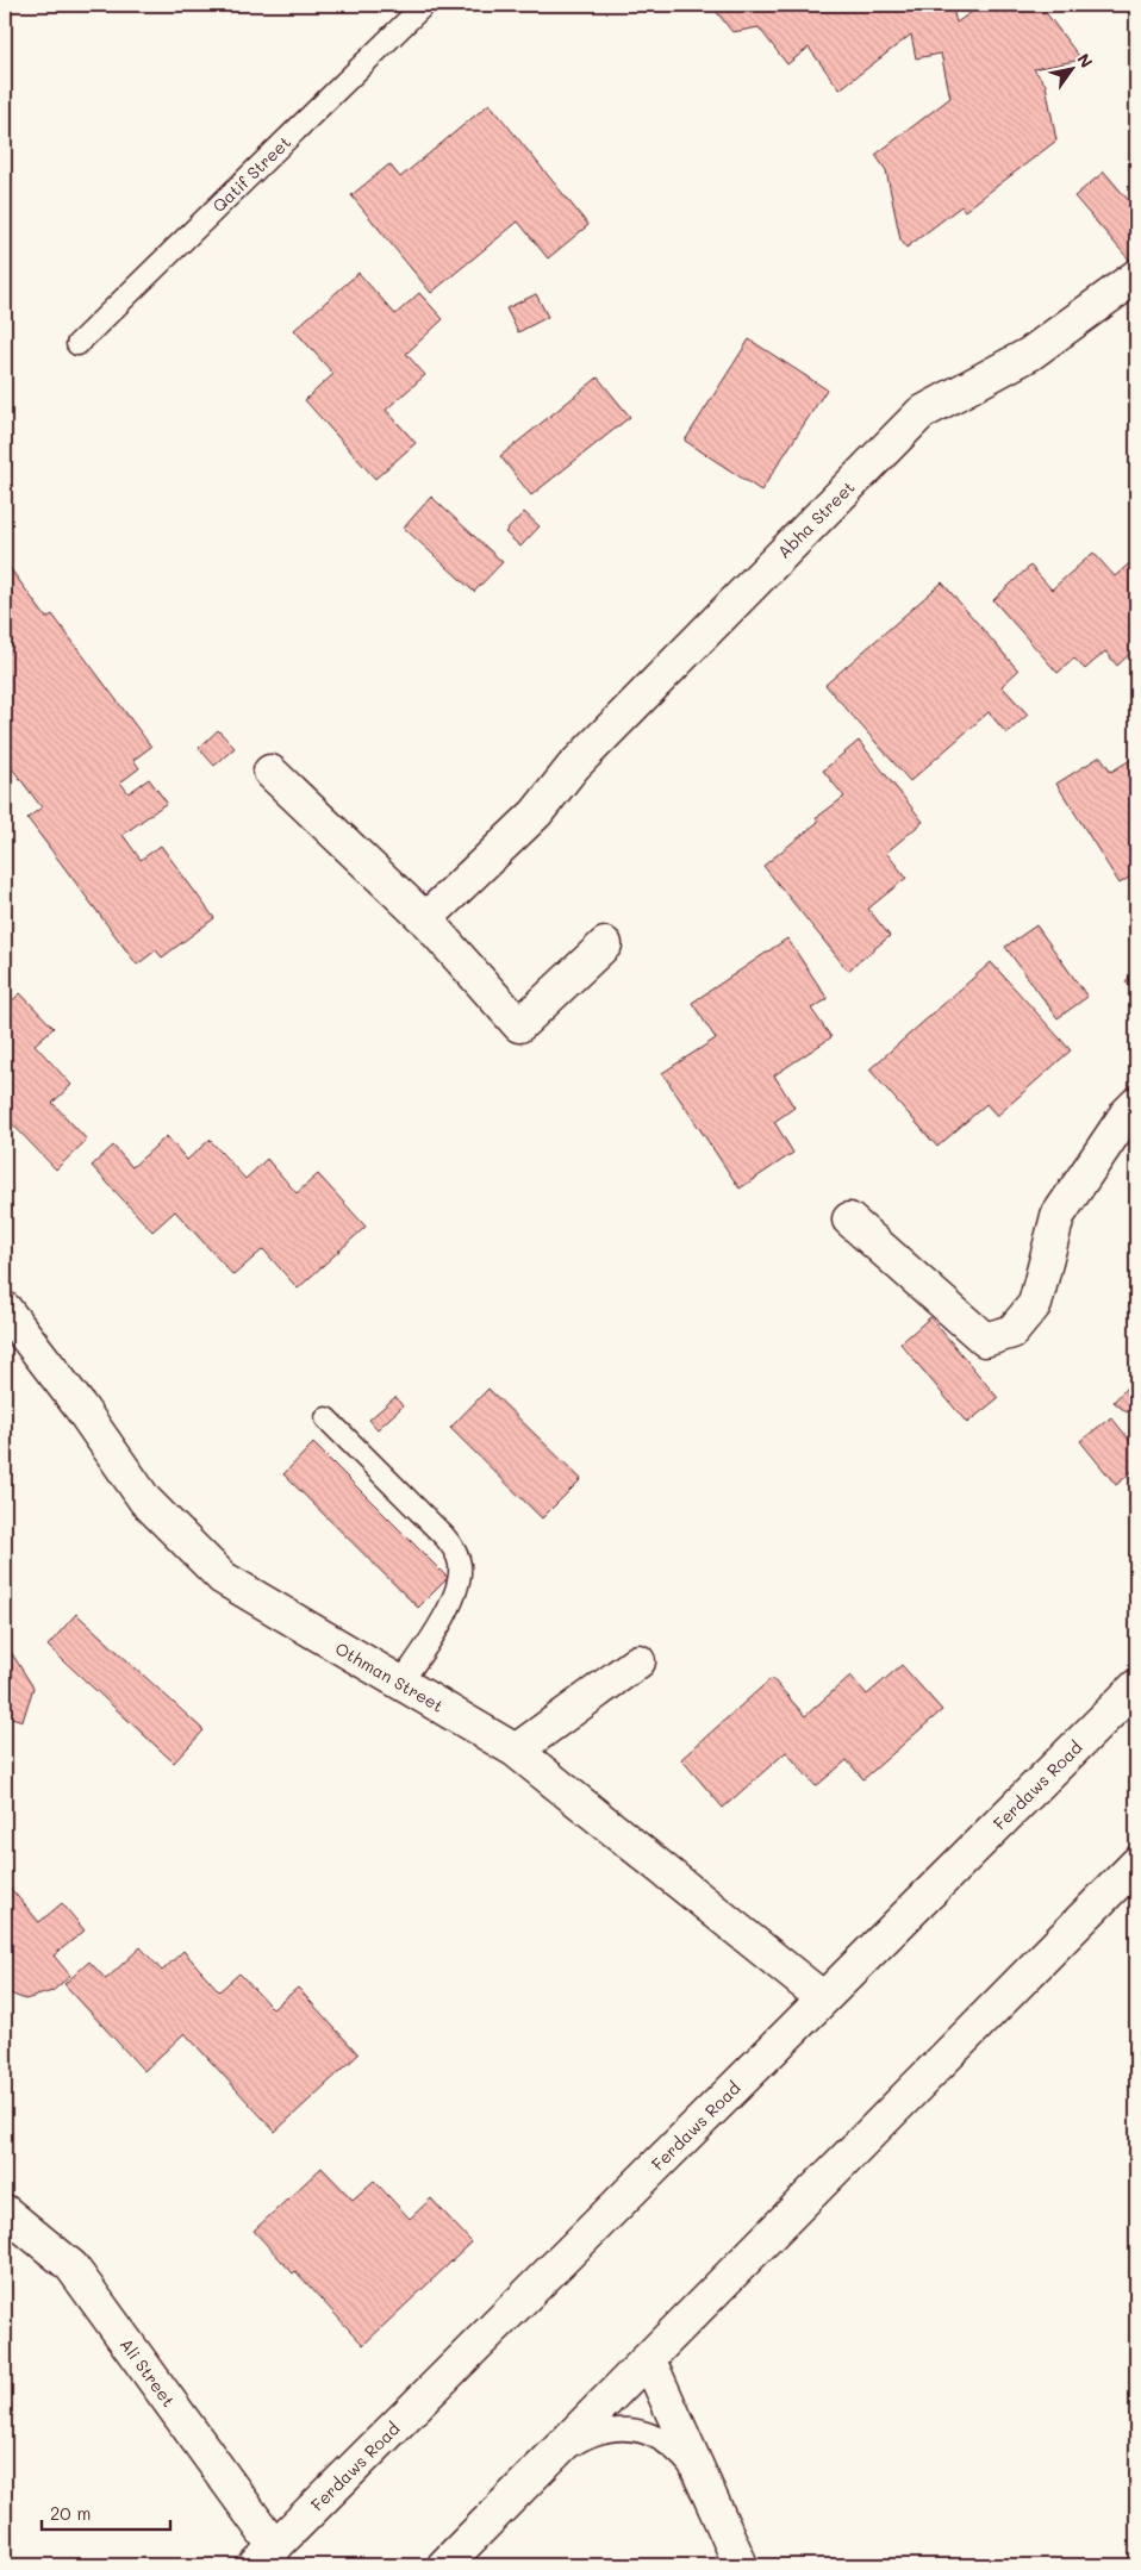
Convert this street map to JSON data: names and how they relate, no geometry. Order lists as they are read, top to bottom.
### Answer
{
  "streets": {
    "street": [
      "Abha Street",
      "Othman Street",
      "Ferdaws Road",
      "Ali Street"
    ],
    "lane": ["Qatif Street"]
  },
  "crossings": [
    ["Othman Street", "Ferdaws Road"],
    ["Ferdaws Road", "Ali Street"]
  ],
  "scale_bar": "20 m",
  "north": "top right"
}
